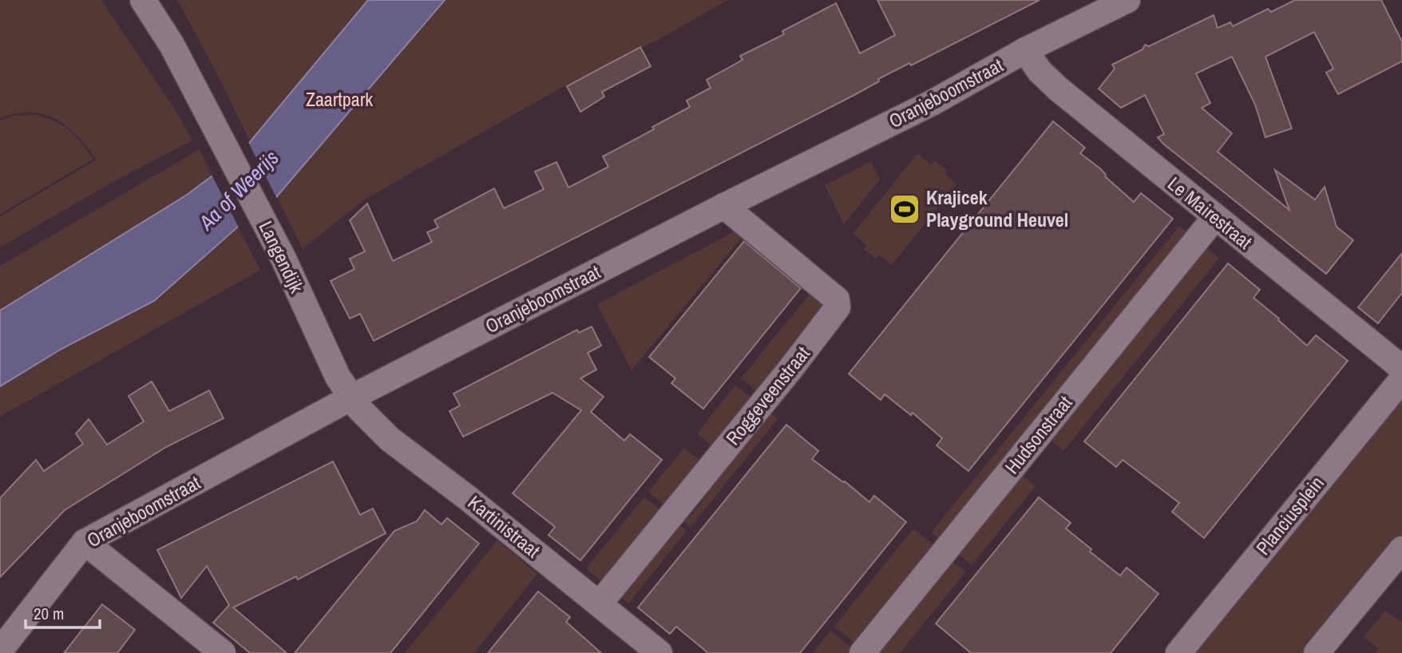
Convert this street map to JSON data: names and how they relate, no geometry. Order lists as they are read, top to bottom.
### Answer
{
  "streets": {
    "street": [
      "Oranjeboomstraat",
      "Le Mairestraat",
      "Langendijk",
      "Roggeveenstraat",
      "Hudsonstraat",
      "Planciusplein",
      "Kartinistraat"
    ]
  },
  "crossings": [
    ["Oranjeboomstraat", "Le Mairestraat"],
    ["Oranjeboomstraat", "Langendijk"],
    ["Oranjeboomstraat", "Roggeveenstraat"],
    ["Oranjeboomstraat", "Kartinistraat"],
    ["Le Mairestraat", "Hudsonstraat"],
    ["Langendijk", "Kartinistraat"],
    ["Roggeveenstraat", "Kartinistraat"]
  ],
  "water": ["Aa of Weerijs"],
  "parks": ["Zaartpark"],
  "places": {
    "sports": ["Krajicek Playground Heuvel"]
  },
  "scale_bar": "20 m"
}
